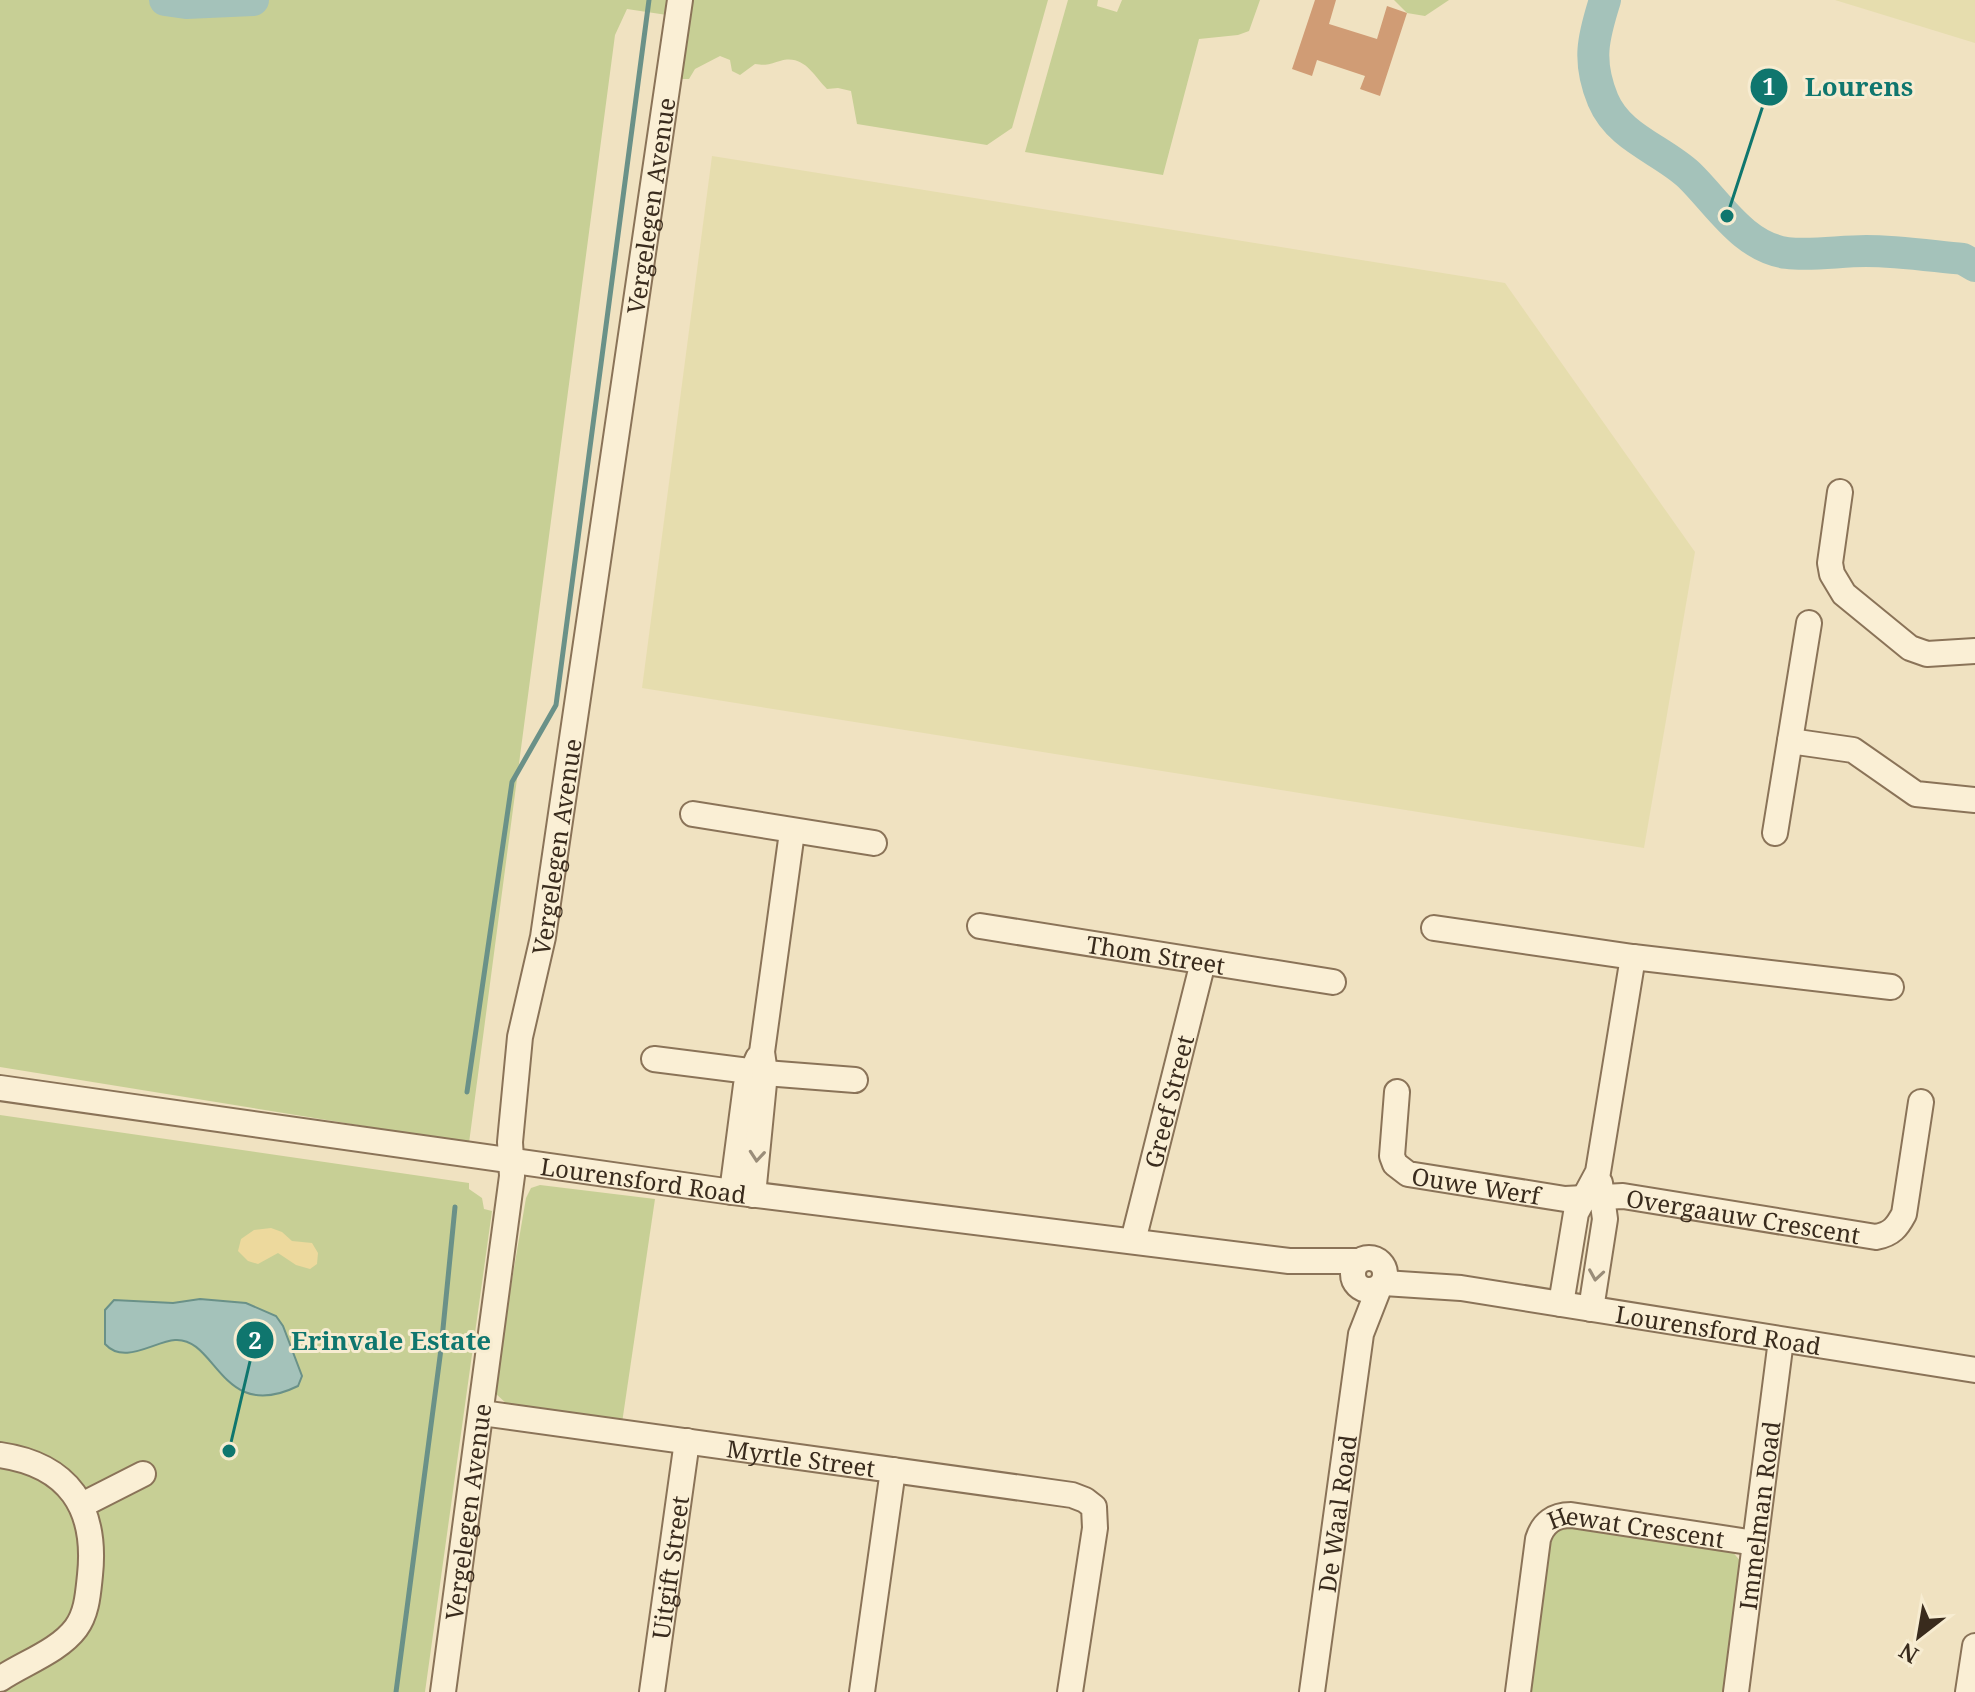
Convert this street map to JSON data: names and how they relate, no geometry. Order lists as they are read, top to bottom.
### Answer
{
  "streets": {
    "street": [
      "Vergelegen Avenue",
      "Thom Street",
      "Greef Street",
      "Lourensford Road",
      "Ouwe Werf",
      "Overgaauw Crescent",
      "Myrtle Street",
      "De Waal Road",
      "Immelman Road",
      "Hewat Crescent",
      "Uitgift Street"
    ]
  },
  "crossings": [
    ["Vergelegen Avenue", "Lourensford Road"],
    ["Vergelegen Avenue", "Myrtle Street"],
    ["Thom Street", "Greef Street"],
    ["Greef Street", "Lourensford Road"],
    ["Lourensford Road", "De Waal Road"],
    ["Lourensford Road", "Immelman Road"],
    ["Ouwe Werf", "Overgaauw Crescent"],
    ["Myrtle Street", "Uitgift Street"],
    ["Immelman Road", "Hewat Crescent"]
  ],
  "places": ["Lourens", "Erinvale Estate"],
  "north": "bottom left"
}
